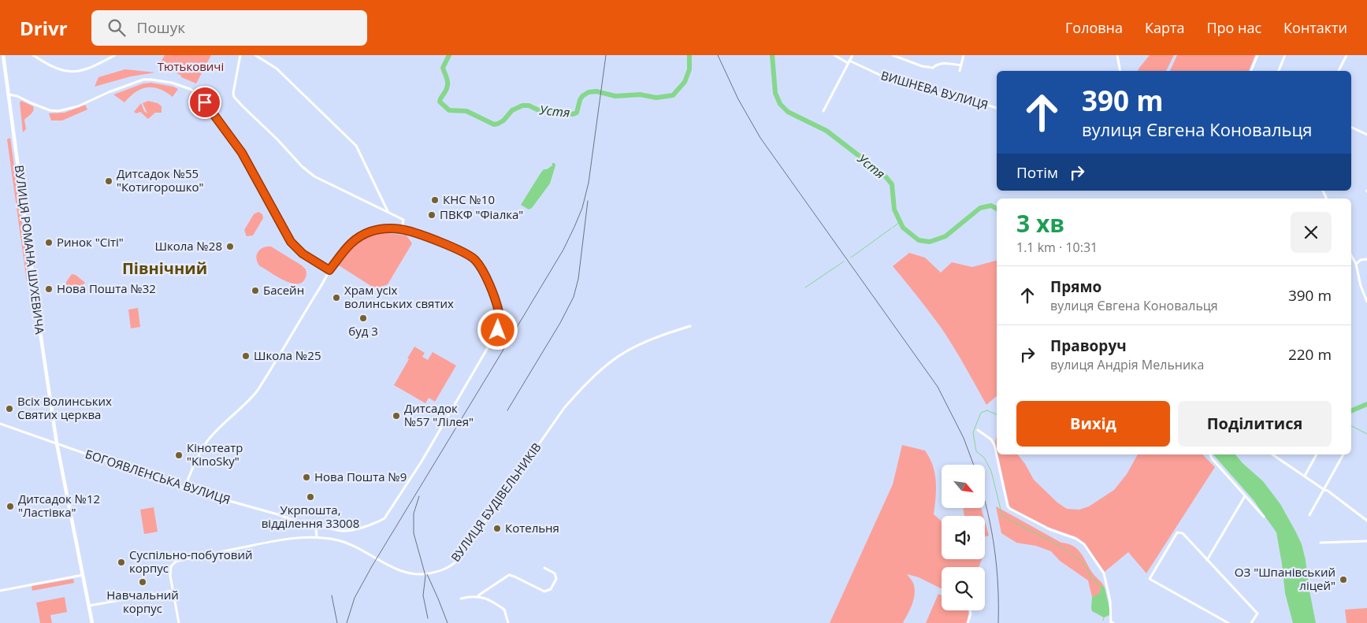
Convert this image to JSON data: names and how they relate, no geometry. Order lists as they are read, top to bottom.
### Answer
{
  "streets": {
    "main road": ["ВУЛИЦЯ РОМАНА ШУХЕВИЧА"],
    "street": ["ВИШНЕВА ВУЛИЦЯ", "БОГОЯВЛЕНСЬКА ВУЛИЦЯ", "ВУЛИЦЯ БУДІВЕЛЬНИКІВ"]
  },
  "crossings": [
    ["ВУЛИЦЯ РОМАНА ШУХЕВИЧА", "БОГОЯВЛЕНСЬКА ВУЛИЦЯ"]
  ],
  "districts": ["Північний"],
  "water": ["Устя"],
  "parks": ["Тютьковичі"],
  "places": [
    "Дитсадок №55 \"Котигорошко\"",
    "КНС №10",
    "ПВКФ \"Фіалка\"",
    "Ринок \"Сіті\"",
    "Школа №28",
    "Нова Пошта №32",
    "Басейн",
    "Храм усіх волинських святих",
    "буд 3",
    "Школа №25",
    "Всіх Волинських Святих церква",
    "Дитсадок №57 \"Лілея\"",
    "Кінотеатр \"KinoSky\"",
    "Нова Пошта №9",
    "Укрпошта, відділення 33008",
    "Дитсадок №12 \"Ластівка\"",
    "Котельня",
    "Суспільно-побутовий корпус",
    "ОЗ \"Шпанівський ліцей\"",
    "Навчальний корпус"
  ],
  "north": "bottom right",
  "page": {
    "header": "Drivr",
    "search": "Пошук",
    "nav": [
      "Головна",
      "Карта",
      "Про нас",
      "Контакти"
    ],
    "turn": ["390 m", "вулиця Євгена Коновальця"],
    "then": "Потім",
    "heading": ["3 хв", "1.1 km · 10:31"],
    "list": [
      {
        "name": "Прямо",
        "note": "вулиця Євгена Коновальця",
        "value": "390 m"
      },
      {
        "name": "Праворуч",
        "note": "вулиця Андрія Мельника",
        "value": "220 m"
      }
    ],
    "buttons": ["Вихід", "Поділитися"]
  }
}
